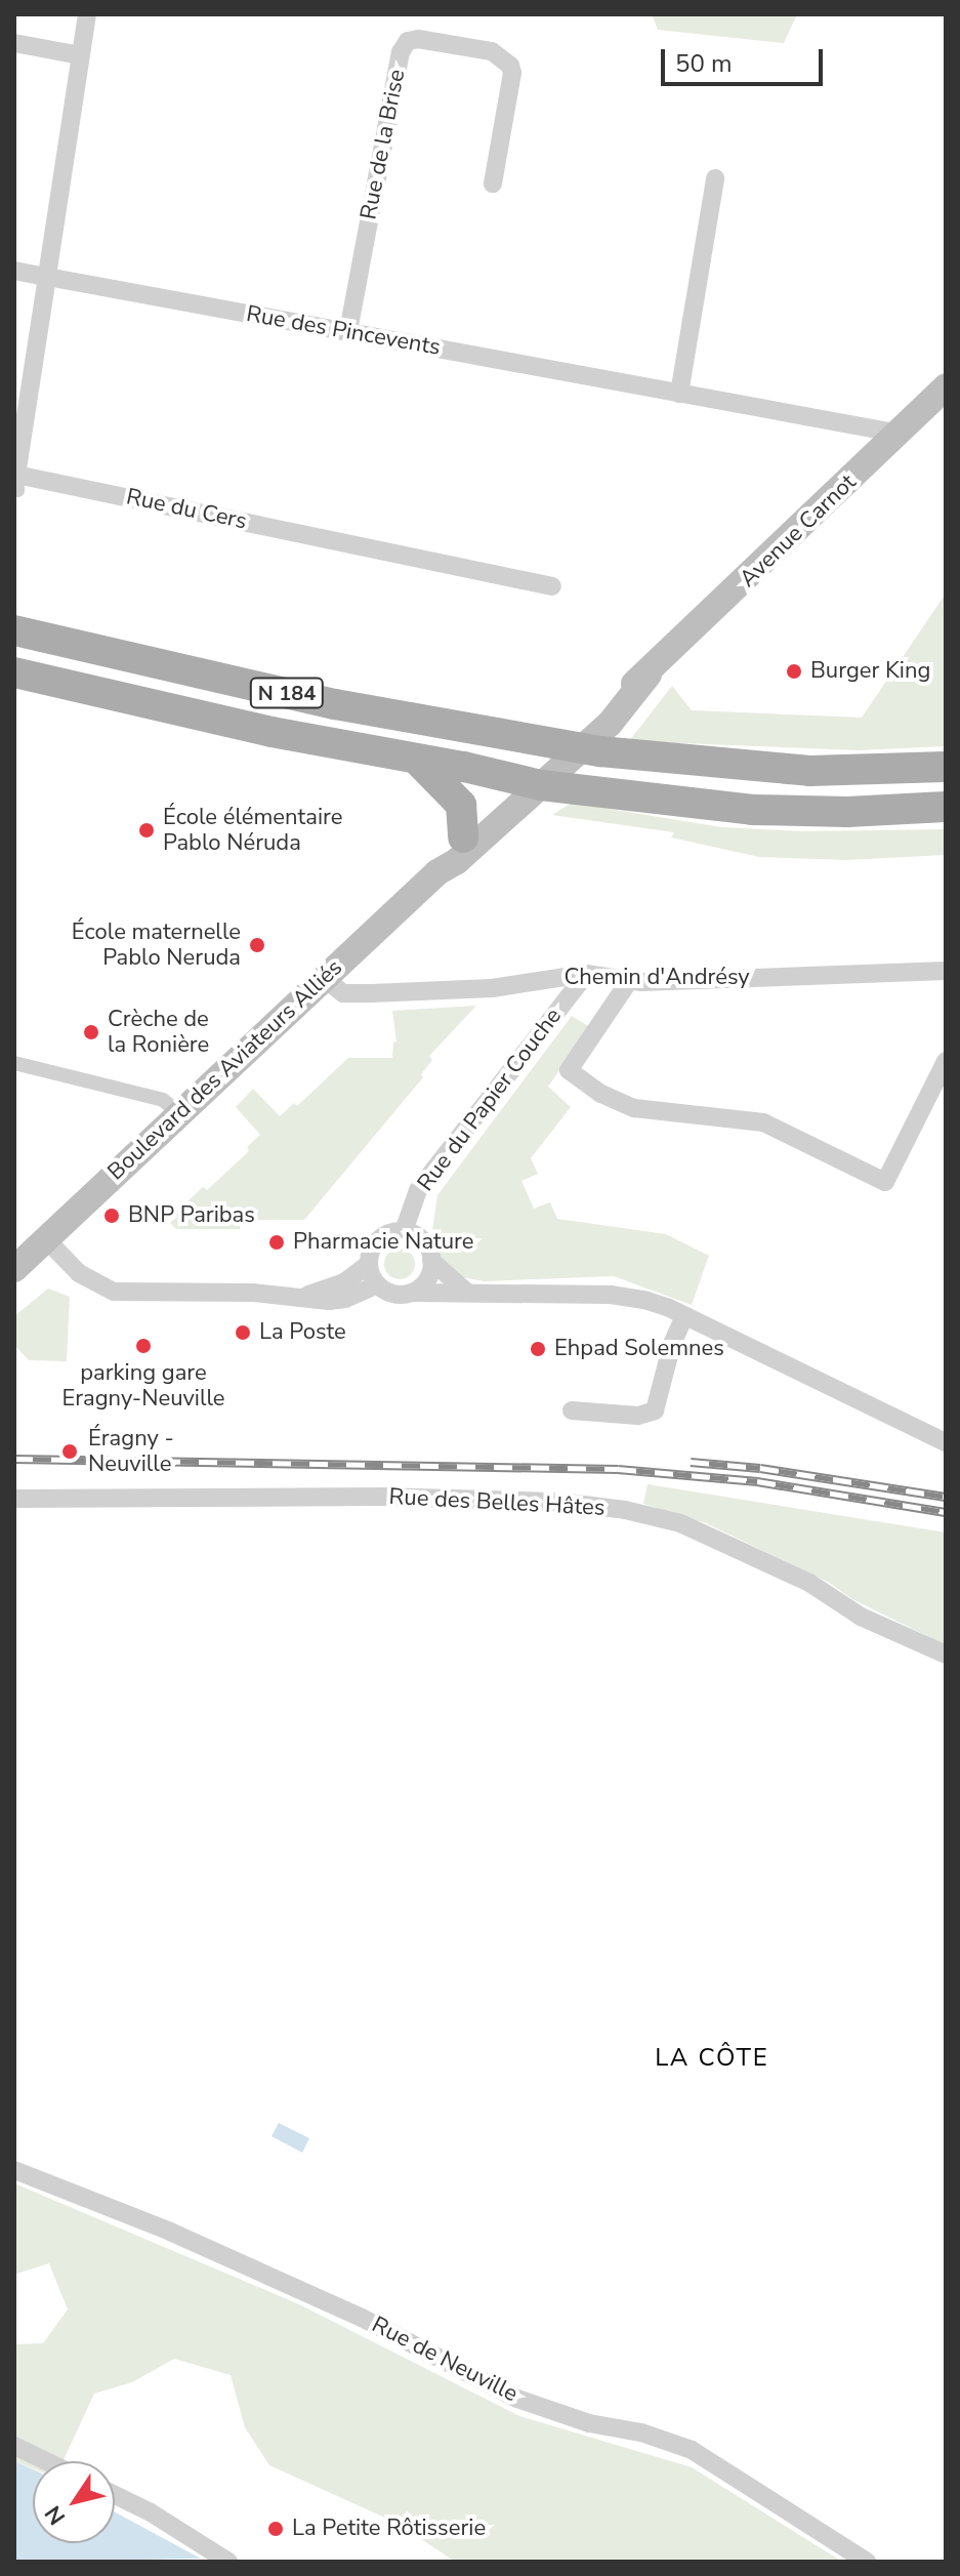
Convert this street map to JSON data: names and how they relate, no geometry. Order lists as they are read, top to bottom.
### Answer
{
  "streets": {
    "main road": ["Avenue Carnot", "N 184", "Boulevard des Aviateurs Alliés"],
    "street": [
      "Rue de la Brise",
      "Rue des Pincevents",
      "Rue du Cers",
      "Chemin d'Andrésy",
      "Rue du Papier Couche",
      "Rue des Belles Hâtes",
      "Rue de Neuville"
    ]
  },
  "crossings": [
    ["Rue de la Brise", "Rue des Pincevents"],
    ["Rue des Pincevents", "Rue du Cers"],
    ["Rue des Pincevents", "Avenue Carnot"],
    ["Avenue Carnot", "N 184"],
    ["Avenue Carnot", "Boulevard des Aviateurs Alliés"],
    ["N 184", "Boulevard des Aviateurs Alliés"],
    ["Chemin d'Andrésy", "Boulevard des Aviateurs Alliés"],
    ["Chemin d'Andrésy", "Rue du Papier Couche"]
  ],
  "districts": ["LA CÔTE"],
  "places": [
    "Burger King",
    "École élémentaire Pablo Néruda",
    "École maternelle Pablo Neruda",
    "Crèche de la Ronière",
    "BNP Paribas",
    "Pharmacie Nature",
    "La Poste",
    "parking gare Eragny-Neuville",
    "Ehpad Solemnes",
    "Éragny - Neuville",
    "La Petite Rôtisserie"
  ],
  "scale_bar": "50 m",
  "north": "bottom left"
}
